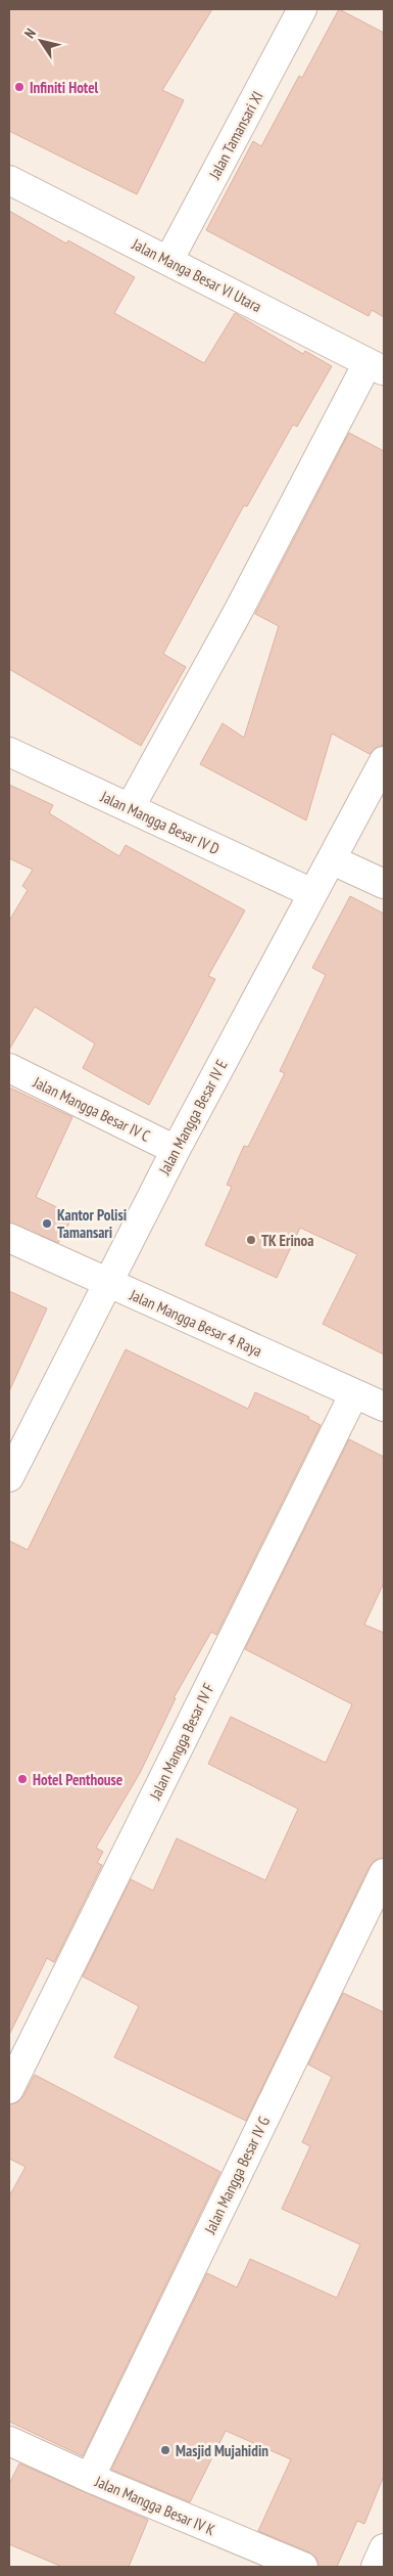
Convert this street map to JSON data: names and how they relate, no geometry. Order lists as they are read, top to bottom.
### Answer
{
  "streets": {
    "street": [
      "Jalan Tamansari XI",
      "Jalan Manga Besar VI Utara",
      "Jalan Mangga Besar IV D",
      "Jalan Mangga Besar IV C",
      "Jalan Mangga Besar IV E",
      "Jalan Mangga Besar 4 Raya",
      "Jalan Mangga Besar IV F",
      "Jalan Mangga Besar IV G",
      "Jalan Mangga Besar IV K"
    ]
  },
  "crossings": [
    ["Jalan Tamansari XI", "Jalan Manga Besar VI Utara"],
    ["Jalan Mangga Besar IV D", "Jalan Mangga Besar IV E"],
    ["Jalan Mangga Besar IV C", "Jalan Mangga Besar IV E"],
    ["Jalan Mangga Besar IV E", "Jalan Mangga Besar 4 Raya"],
    ["Jalan Mangga Besar 4 Raya", "Jalan Mangga Besar IV F"],
    ["Jalan Mangga Besar IV G", "Jalan Mangga Besar IV K"]
  ],
  "places": [
    "Infiniti Hotel",
    "Kantor Polisi Tamansari",
    "TK Erinoa",
    "Hotel Penthouse",
    "Masjid Mujahidin"
  ],
  "north": "top left"
}
